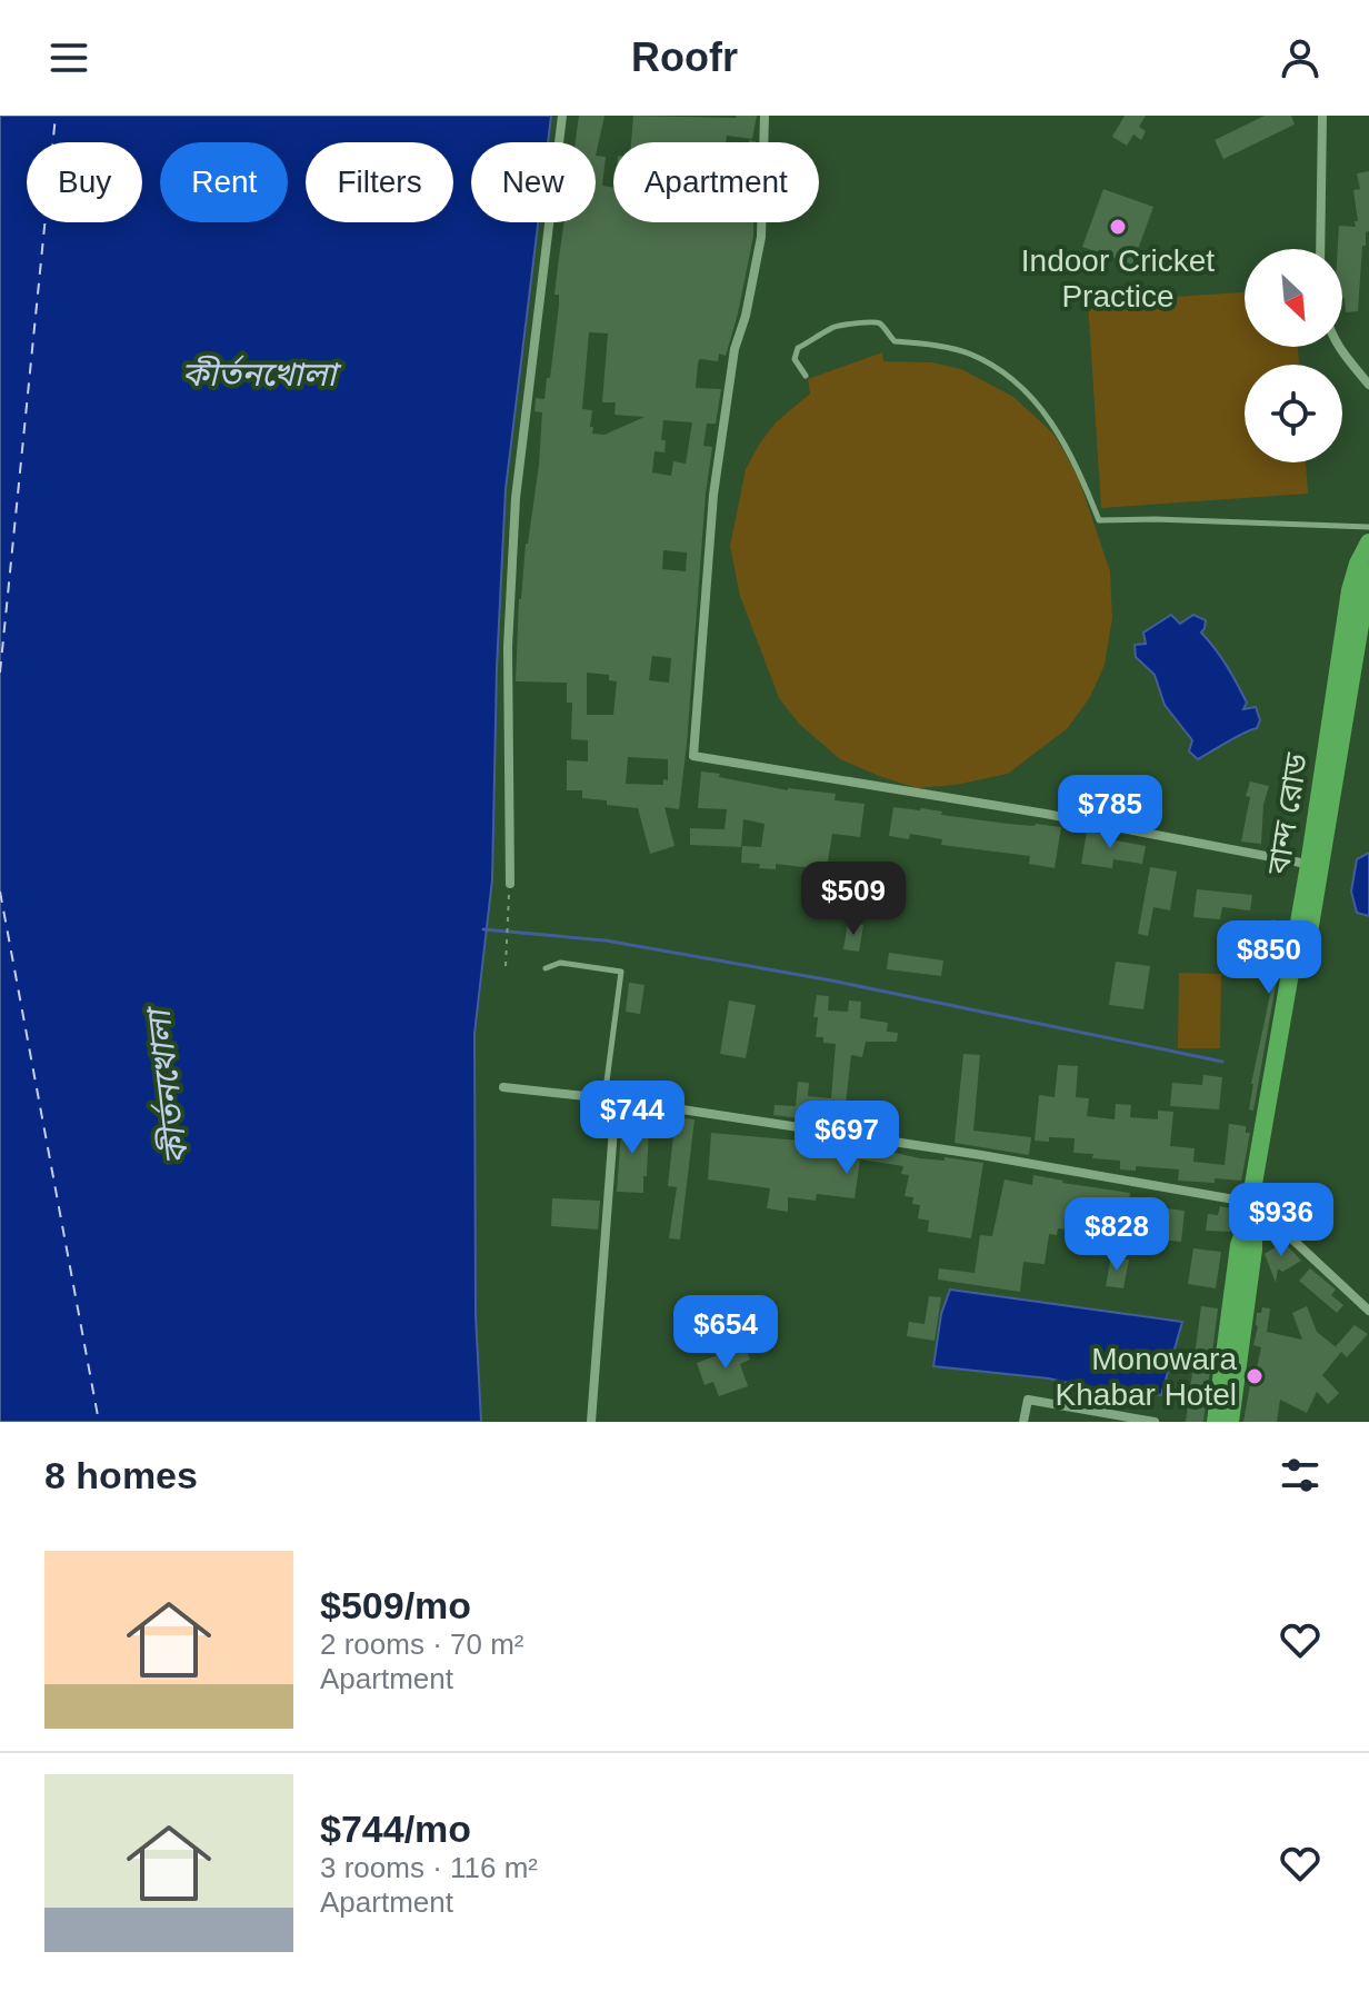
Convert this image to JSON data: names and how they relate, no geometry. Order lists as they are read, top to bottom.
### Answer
{
  "streets": {
    "highway": ["বান্দ রোড"]
  },
  "water": ["কীর্তনখোলা"],
  "places": ["Indoor Cricket Practice", "Monowara Khabar Hotel"],
  "north": "bottom right",
  "page": {
    "header": "Roofr",
    "chip": [
      "Buy",
      "Rent",
      "Filters",
      "New",
      "Apartment"
    ],
    "price": [
      "$785",
      "$509",
      "$850",
      "$744",
      "$697",
      "$936",
      "$828",
      "$654"
    ],
    "heading": "8 homes",
    "list": [
      {
        "name": "$509/mo",
        "note": "2 rooms · 70 m² · Apartment"
      },
      {
        "name": "$744/mo",
        "note": "3 rooms · 116 m² · Apartment"
      }
    ]
  }
}
